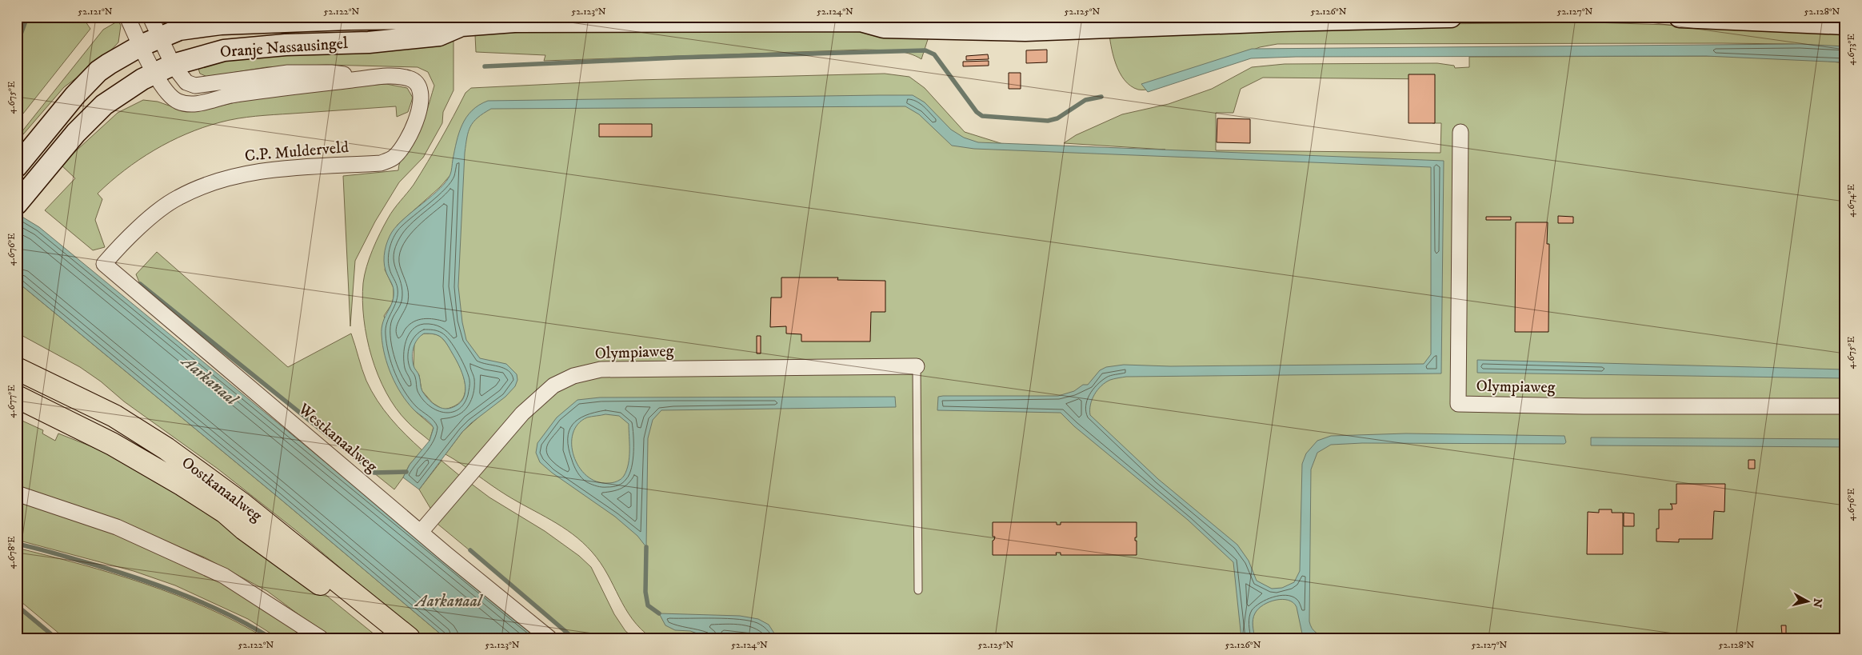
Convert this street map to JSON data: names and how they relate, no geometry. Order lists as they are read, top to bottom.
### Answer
{
  "streets": {
    "main road": ["Oranje Nassausingel", "Oostkanaalweg"],
    "street": ["C.P. Mulderveld", "Olympiaweg", "Westkanaalweg"]
  },
  "crossings": [
    ["Oranje Nassausingel", "C.P. Mulderveld"],
    ["C.P. Mulderveld", "Westkanaalweg"],
    ["Olympiaweg", "Westkanaalweg"]
  ],
  "water": ["Aarkanaal"],
  "north": "right",
  "coordinates": [
    "52.121°N",
    "52.122°N",
    "52.123°N",
    "52.124°N",
    "52.125°N",
    "52.126°N",
    "52.127°N",
    "52.128°N",
    "4.673°E",
    "4.675°E",
    "4.674°E",
    "4.676°E",
    "4.677°E",
    "4.678°E"
  ]
}
